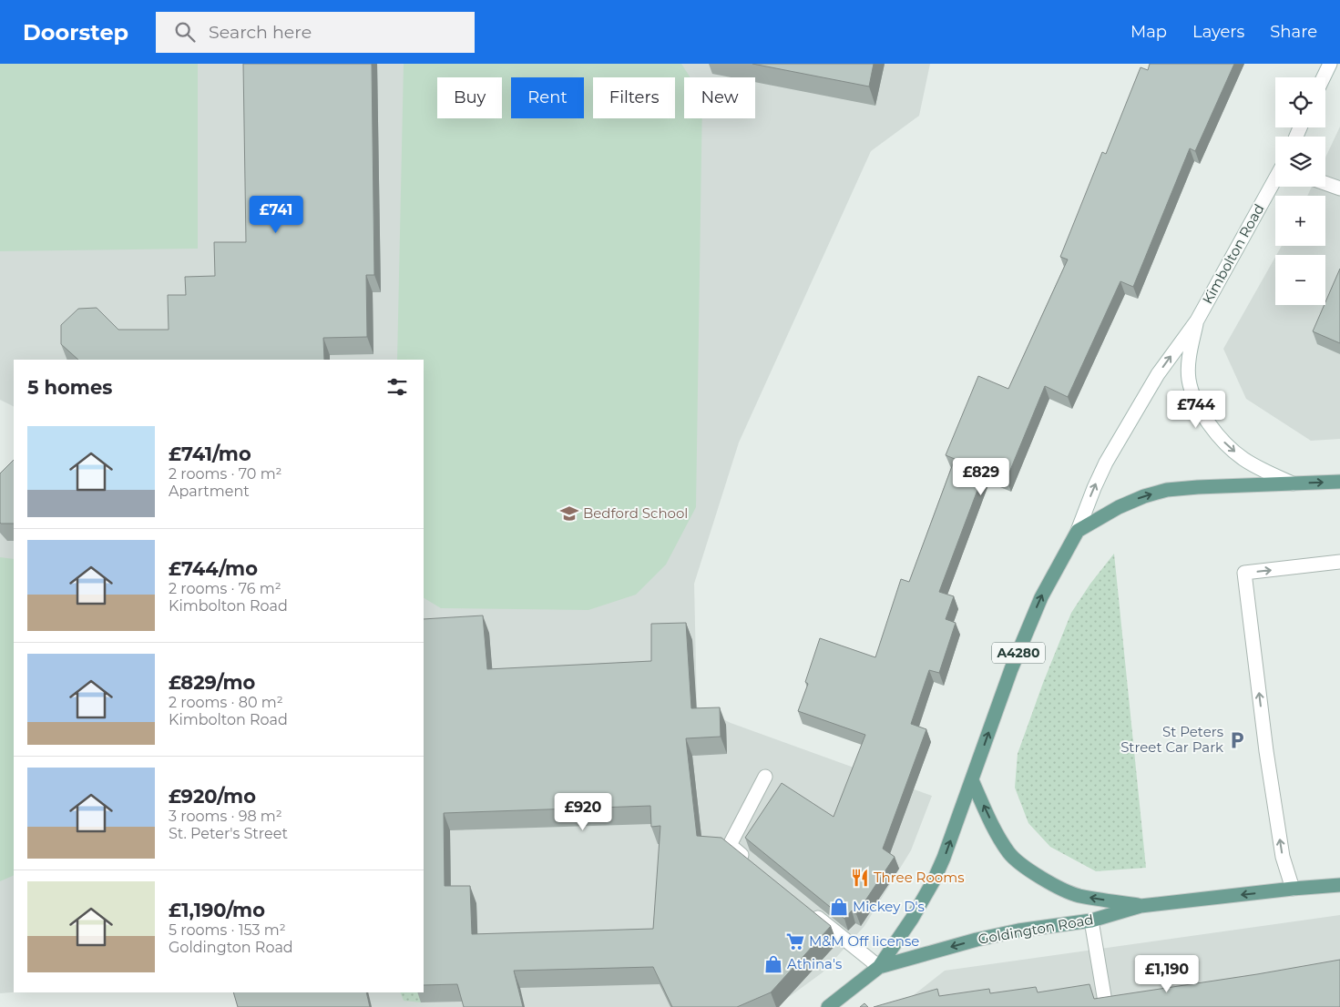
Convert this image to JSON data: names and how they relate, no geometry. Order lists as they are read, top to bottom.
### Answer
{
  "streets": {
    "main road": ["Kimbolton Road", "A4280", "Goldington Road"]
  },
  "crossings": [
    ["Kimbolton Road", "A4280"],
    ["A4280", "Goldington Road"]
  ],
  "one_way": ["Goldington Road"],
  "places": {
    "school or university": ["Bedford School"],
    "parking": ["St Peters Street Car Park"],
    "restaurant": ["Three Rooms"],
    "shop": ["Mickey D's", "Athina's"],
    "supermarket": ["M&M Off license"]
  },
  "page": {
    "header": "Doorstep",
    "search": "Search here",
    "nav": ["Map", "Layers", "Share"],
    "map_buttons": ["+", "−"],
    "chip": [
      "Buy",
      "Rent",
      "Filters",
      "New"
    ],
    "price": [
      "£741",
      "£744",
      "£829",
      "£920",
      "£1,190"
    ],
    "heading": "5 homes",
    "list": [
      {
        "name": "£741/mo",
        "note": "2 rooms · 70 m² · Apartment"
      },
      {
        "name": "£744/mo",
        "note": "2 rooms · 76 m² · Kimbolton Road"
      },
      {
        "name": "£829/mo",
        "note": "2 rooms · 80 m² · Kimbolton Road"
      },
      {
        "name": "£920/mo",
        "note": "3 rooms · 98 m² · St. Peter's Street"
      },
      {
        "name": "£1,190/mo",
        "note": "5 rooms · 153 m² · Goldington Road"
      }
    ]
  }
}
